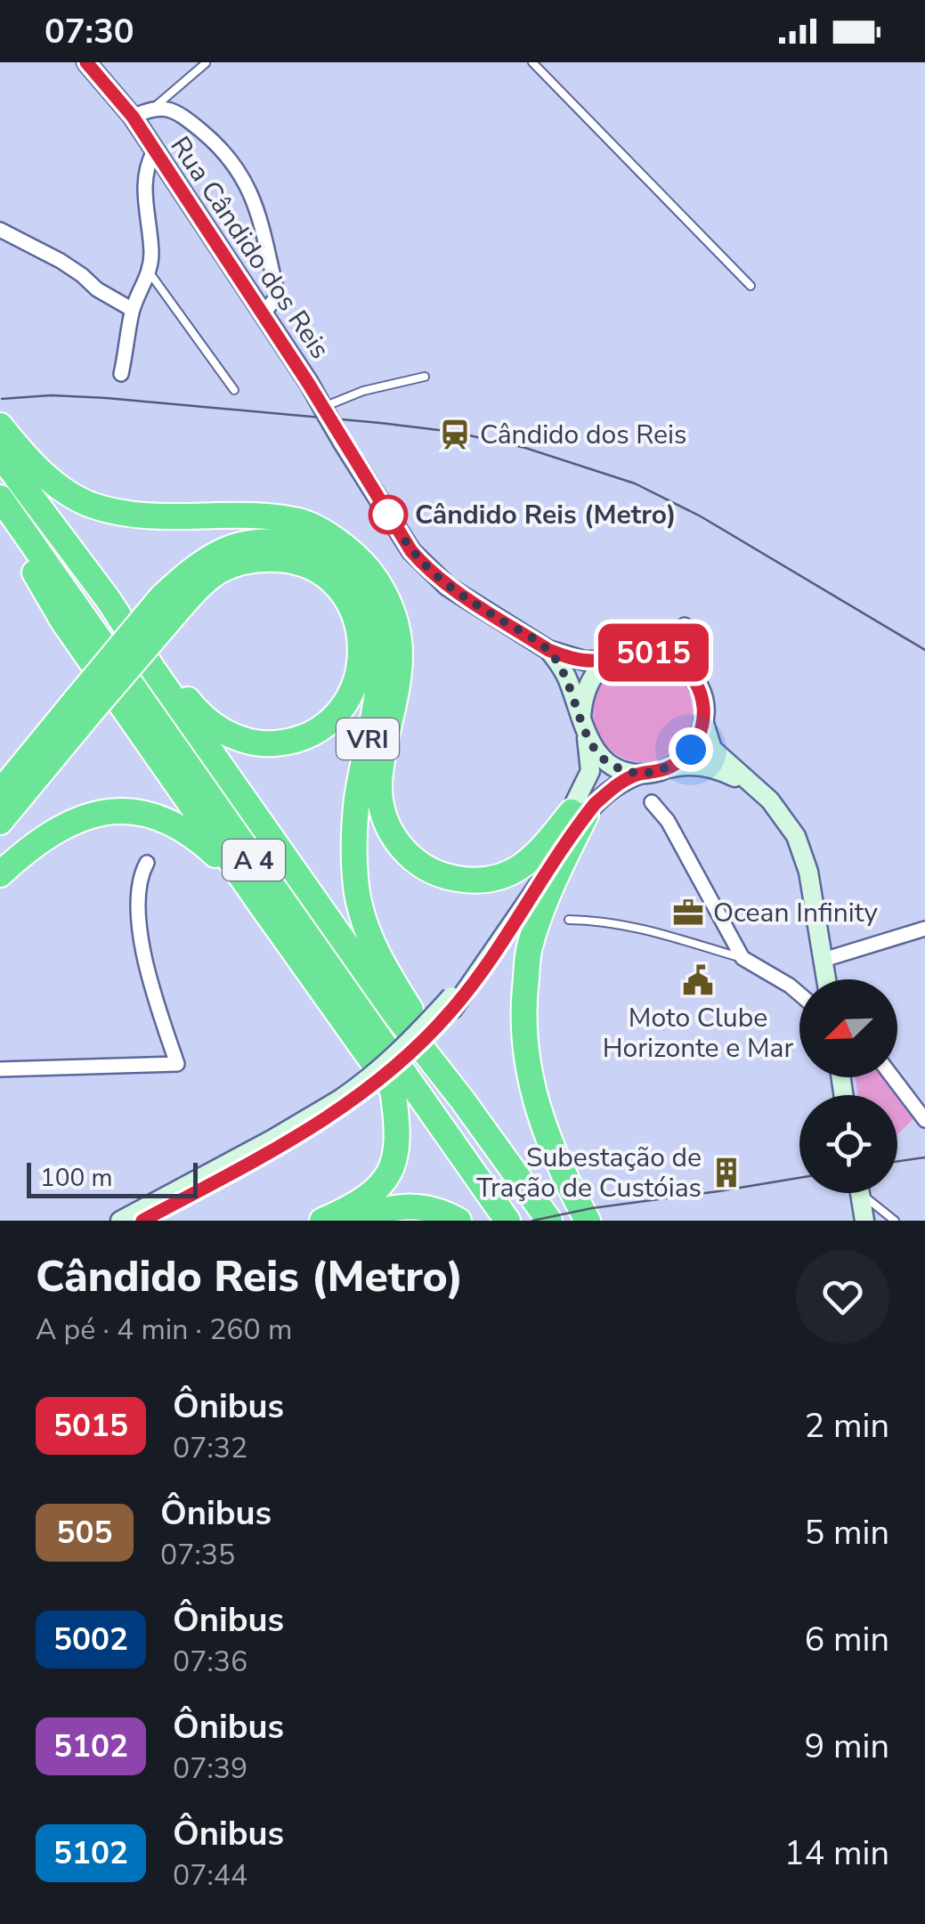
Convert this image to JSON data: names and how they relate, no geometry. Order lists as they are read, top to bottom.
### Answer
{
  "streets": {
    "highway": ["VRI", "A 4"],
    "main road": ["Rua Cândido dos Reis"]
  },
  "crossings": [
    ["VRI", "A 4"]
  ],
  "places": {
    "station": ["Cândido dos Reis"],
    "other": ["Cândido Reis (Metro)"],
    "office": ["Ocean Infinity"],
    "public building": ["Moto Clube Horizonte e Mar"],
    "building": ["Subestação de Tração de Custóias"]
  },
  "lines": ["bus line 5015"],
  "scale_bar": "100 m",
  "north": "bottom left",
  "page": {
    "status": "07:30",
    "on_map": "5015",
    "scale": "100 m",
    "heading": ["Cândido Reis (Metro)", "A pé · 4 min · 260 m"],
    "list": [
      {
        "mark": "5015",
        "name": "Ônibus",
        "note": "07:32",
        "value": "2 min"
      },
      {
        "mark": "505",
        "name": "Ônibus",
        "note": "07:35",
        "value": "5 min"
      },
      {
        "mark": "5002",
        "name": "Ônibus",
        "note": "07:36",
        "value": "6 min"
      },
      {
        "mark": "5102",
        "name": "Ônibus",
        "note": "07:39",
        "value": "9 min"
      },
      {
        "mark": "5102",
        "name": "Ônibus",
        "note": "07:44",
        "value": "14 min"
      }
    ]
  }
}
